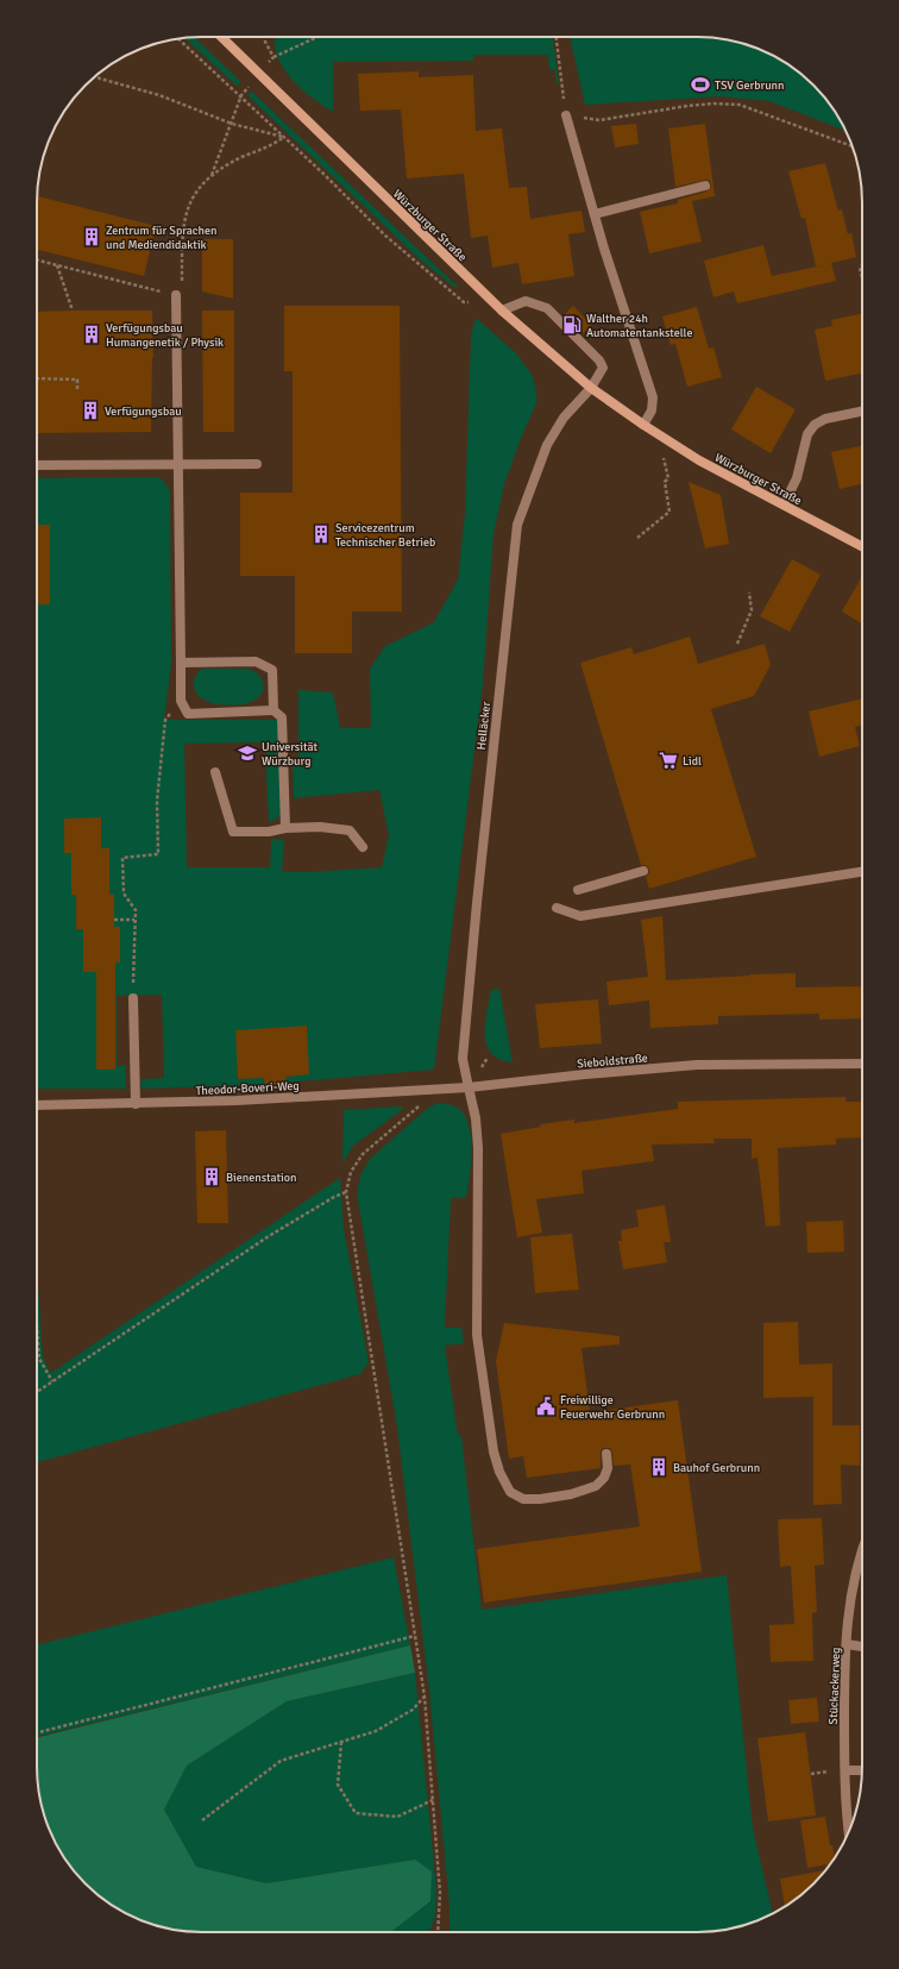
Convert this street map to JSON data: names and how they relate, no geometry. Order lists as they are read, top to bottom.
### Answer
{
  "streets": {
    "street": [
      "Würzburger Straße",
      "Helläcker",
      "Sieboldstraße",
      "Theodor-Boveri-Weg",
      "Stückackerweg"
    ]
  },
  "crossings": [
    ["Würzburger Straße", "Helläcker"],
    ["Helläcker", "Sieboldstraße"],
    ["Sieboldstraße", "Theodor-Boveri-Weg"]
  ],
  "places": {
    "sports": ["TSV Gerbrunn"],
    "building": [
      "Zentrum für Sprachen und Mediendidaktik",
      "Verfügungsbau Humangenetik / Physik",
      "Verfügungsbau",
      "Servicezentrum Technischer Betrieb",
      "Bienenstation",
      "Bauhof Gerbrunn"
    ],
    "fuel station": ["Walther 24h Automatentankstelle"],
    "school or university": ["Universität Würzburg"],
    "supermarket": ["Lidl"],
    "public building": ["Freiwillige Feuerwehr Gerbrunn"]
  }
}
